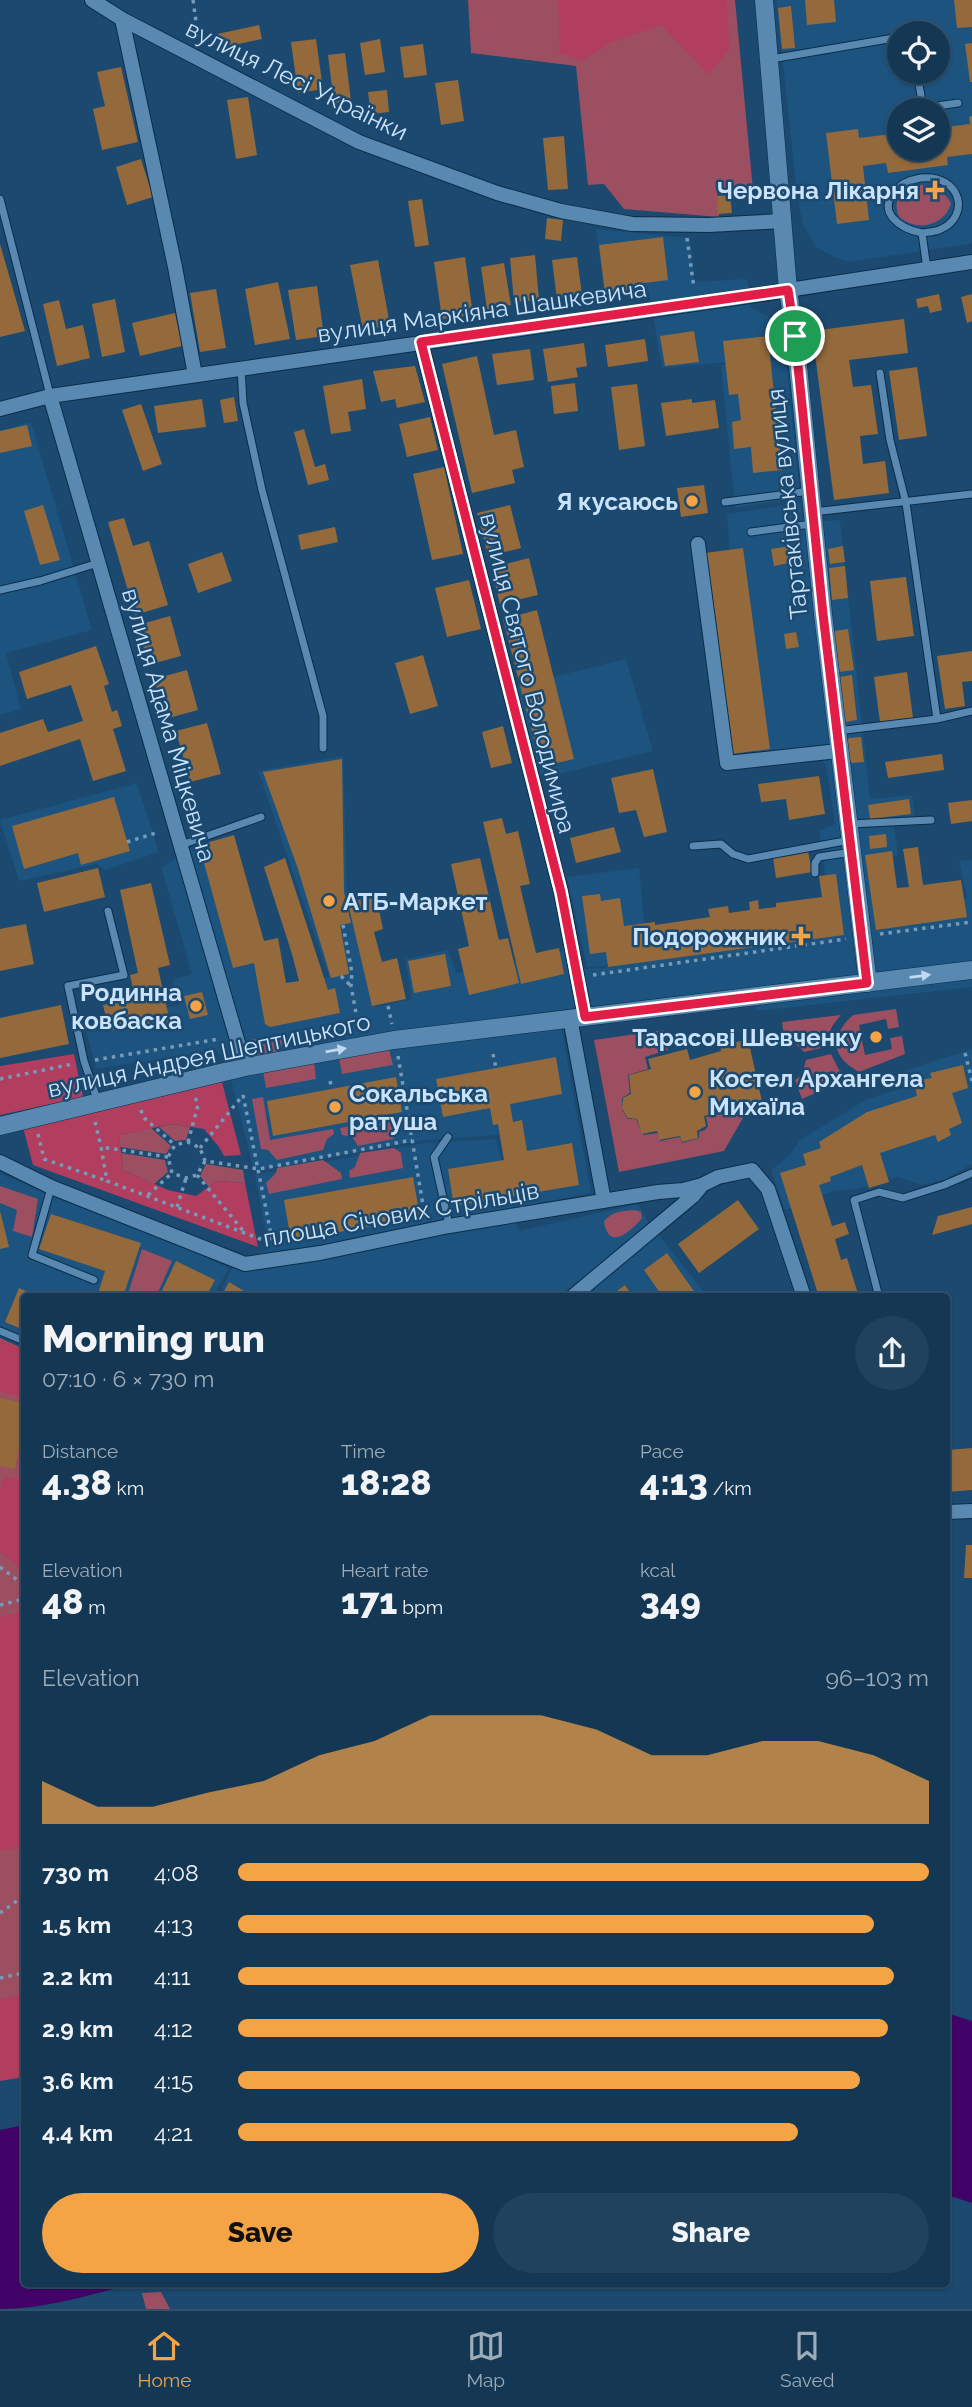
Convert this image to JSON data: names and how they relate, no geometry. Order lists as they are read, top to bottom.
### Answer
{
  "streets": {
    "street": [
      "вулиця Лесі Українки",
      "вулиця Маркіяна Шашкевича",
      "Тартаківська вулиця",
      "вулиця Святого Володимира",
      "вулиця Адама Міцкевича",
      "вулиця Андрея Шептицького",
      "площа Січових Стрільців"
    ]
  },
  "crossings": [
    ["вулиця Лесі Українки", "Тартаківська вулиця"],
    ["вулиця Маркіяна Шашкевича", "Тартаківська вулиця"],
    ["вулиця Маркіяна Шашкевича", "вулиця Святого Володимира"],
    ["вулиця Маркіяна Шашкевича", "вулиця Адама Міцкевича"],
    ["Тартаківська вулиця", "вулиця Андрея Шептицького"],
    ["вулиця Святого Володимира", "вулиця Андрея Шептицького"],
    ["вулиця Святого Володимира", "площа Січових Стрільців"],
    ["вулиця Адама Міцкевича", "вулиця Андрея Шептицького"]
  ],
  "places": {
    "health": ["Червона Лікарня", "Подорожник"],
    "other": [
      "Я кусаюсь",
      "АТБ-Маркет",
      "Родинна ковбаска",
      "Тарасові Шевченку",
      "Костел Архангела Михаїла",
      "Сокальська ратуша"
    ]
  },
  "page": {
    "heading": ["Morning run", "07:10 · 6 × 730 m"],
    "stats": [
      ["Distance", "4.38 km"],
      ["Time", "18:28"],
      ["Pace", "4:13 /km"],
      ["Elevation", "48 m"],
      ["Heart rate", "171 bpm"],
      ["kcal", "349"]
    ],
    "chart": ["Elevation", "96–103 m"],
    "list": [
      {
        "name": "730 m",
        "note": "4:08"
      },
      {
        "name": "1.5 km",
        "note": "4:13"
      },
      {
        "name": "2.2 km",
        "note": "4:11"
      },
      {
        "name": "2.9 km",
        "note": "4:12"
      },
      {
        "name": "3.6 km",
        "note": "4:15"
      },
      {
        "name": "4.4 km",
        "note": "4:21"
      }
    ],
    "buttons": ["Save", "Share"],
    "tabs": ["Home", "Map", "Saved"]
  }
}
